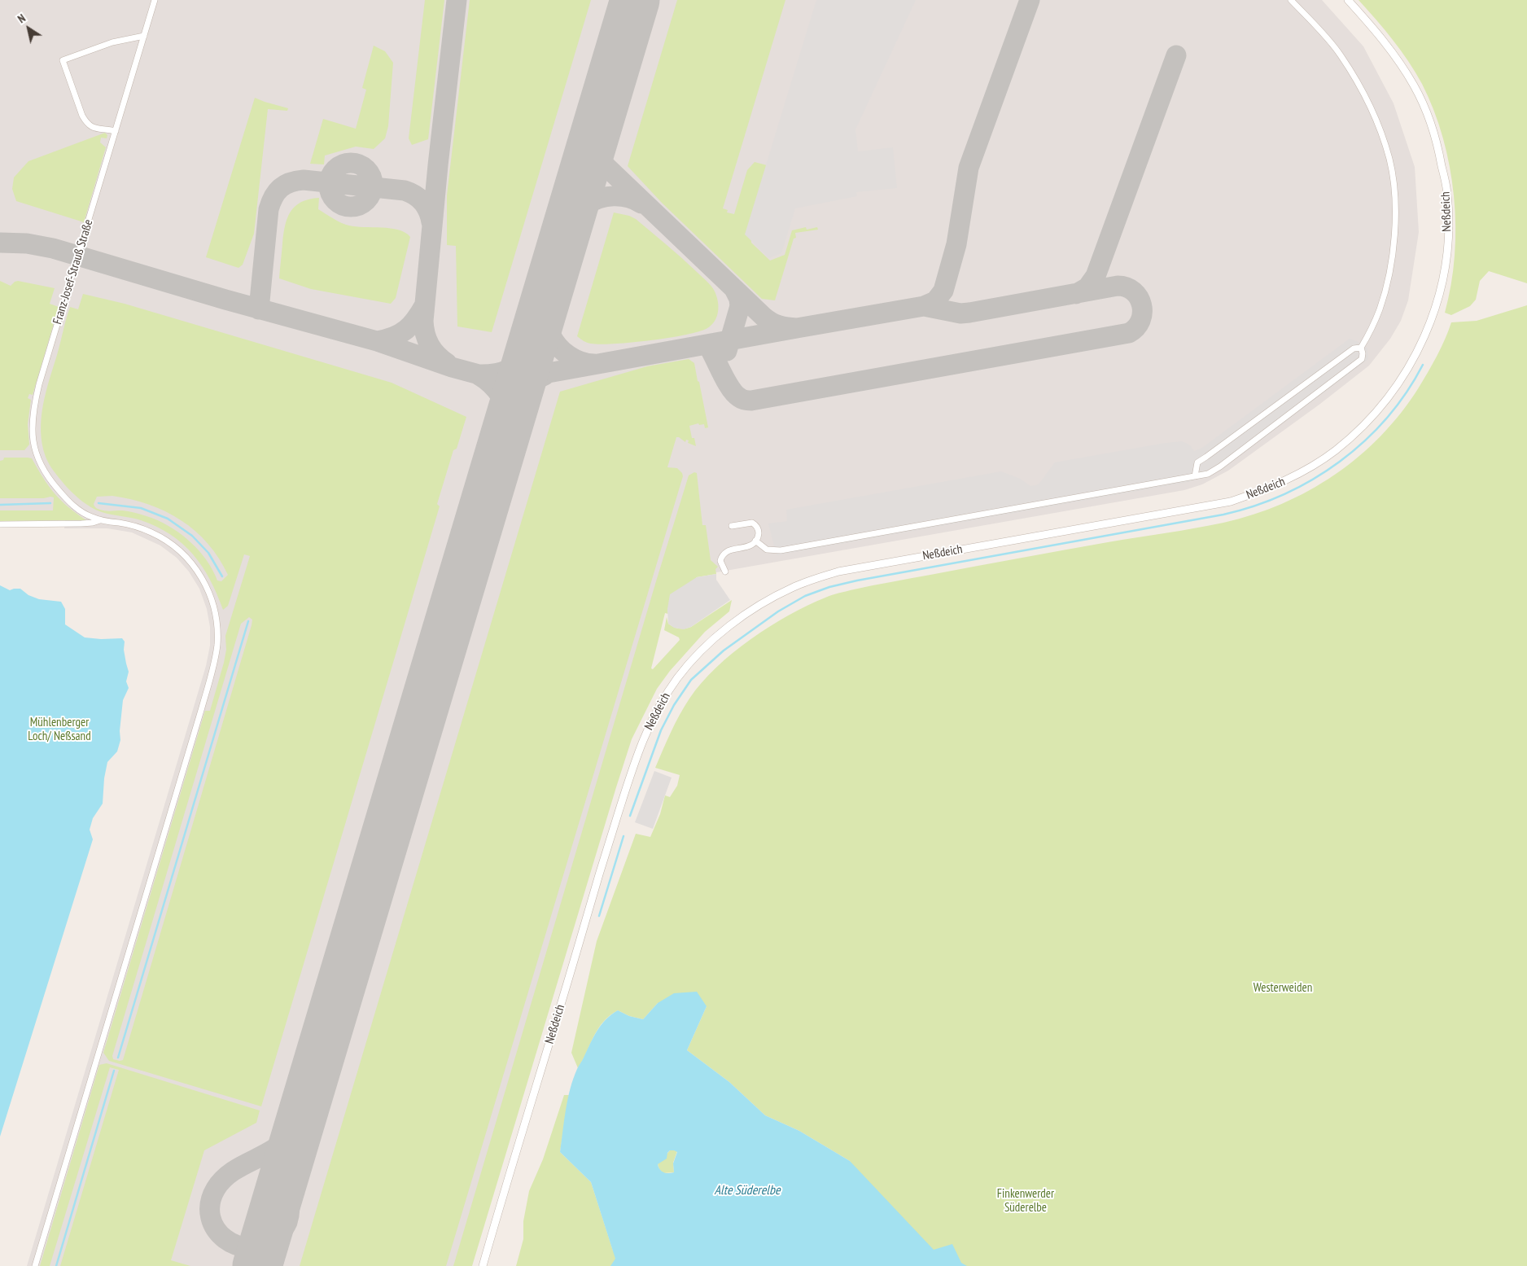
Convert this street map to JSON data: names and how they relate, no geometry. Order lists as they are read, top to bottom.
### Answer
{
  "streets": {
    "street": ["Neßdeich", "Franz-Josef-Strauß Straße"]
  },
  "water": ["Alte Süderelbe"],
  "parks": ["Mühlenberger Loch/ Neßsand", "Westerweiden", "Finkenwerder Süderelbe"],
  "north": "top left"
}
